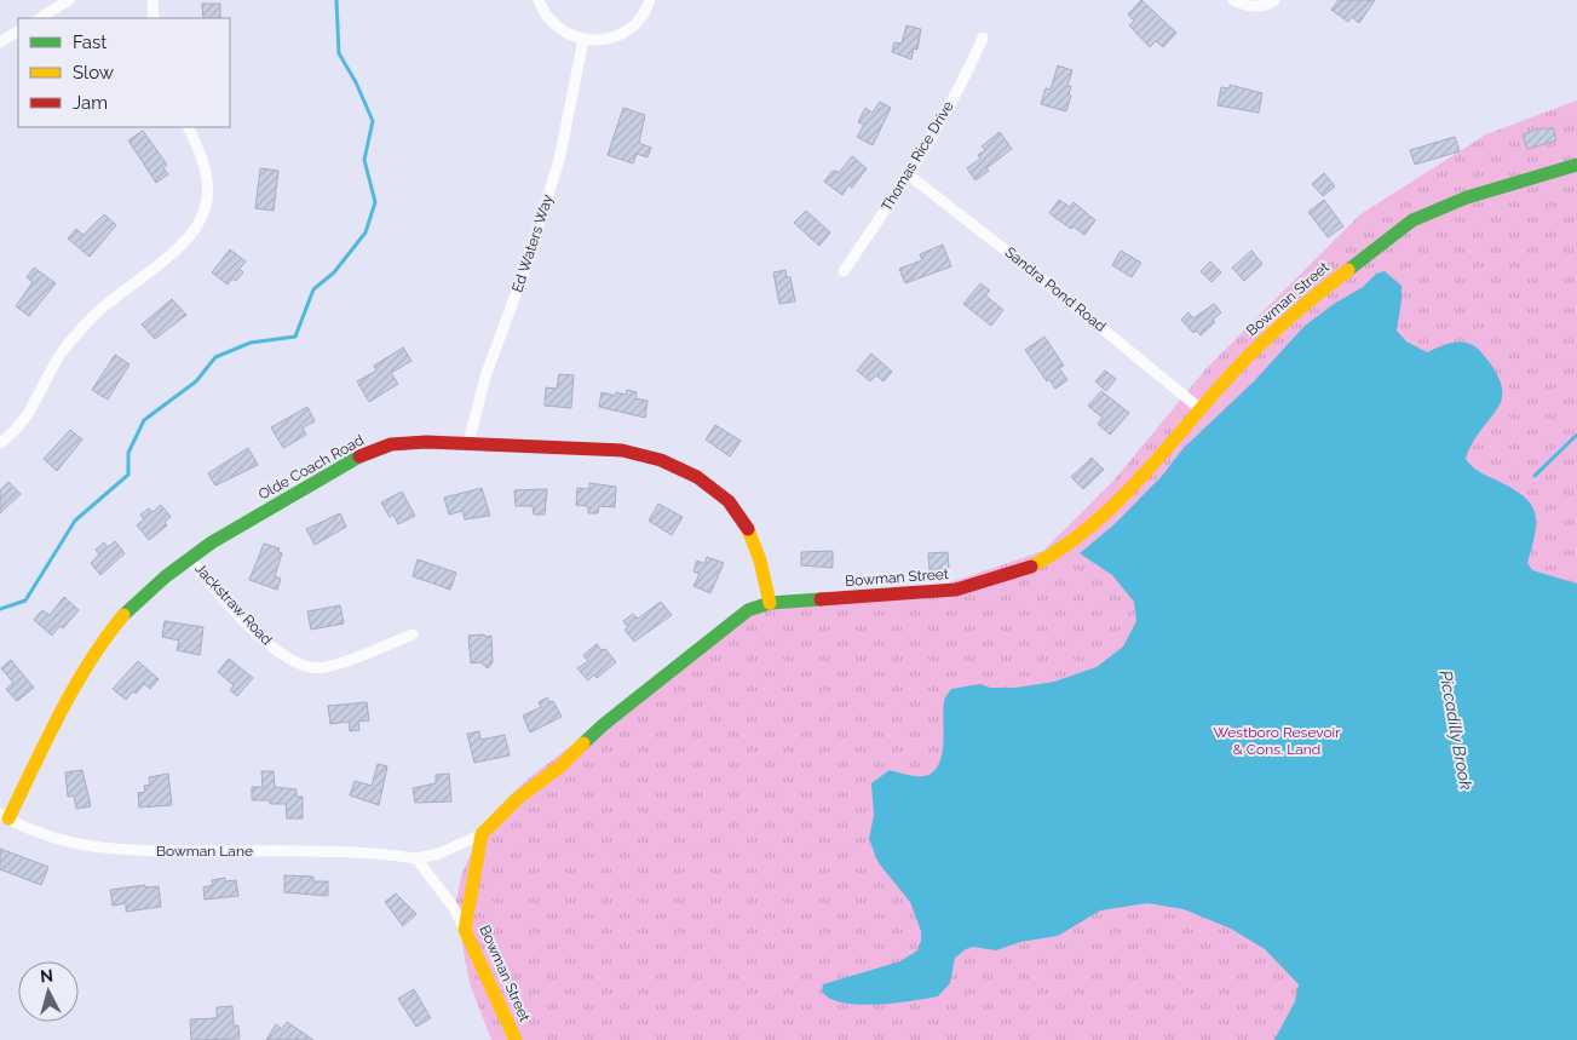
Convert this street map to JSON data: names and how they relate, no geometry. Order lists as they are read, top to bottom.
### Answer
{
  "streets": {
    "street": [
      "Thomas Rice Drive",
      "Ed Waters Way",
      "Sandra Pond Road",
      "Bowman Street",
      "Olde Coach Road",
      "Jackstraw Road",
      "Bowman Lane"
    ]
  },
  "crossings": [
    ["Thomas Rice Drive", "Sandra Pond Road"],
    ["Ed Waters Way", "Olde Coach Road"],
    ["Sandra Pond Road", "Bowman Street"],
    ["Bowman Street", "Olde Coach Road"],
    ["Bowman Street", "Bowman Lane"],
    ["Olde Coach Road", "Jackstraw Road"],
    ["Olde Coach Road", "Bowman Lane"]
  ],
  "water": ["Piccadilly Brook"],
  "parks": ["Westboro Resevoir & Cons. Land"],
  "legend": ["Fast", "Slow", "Jam"],
  "north": "top"
}
